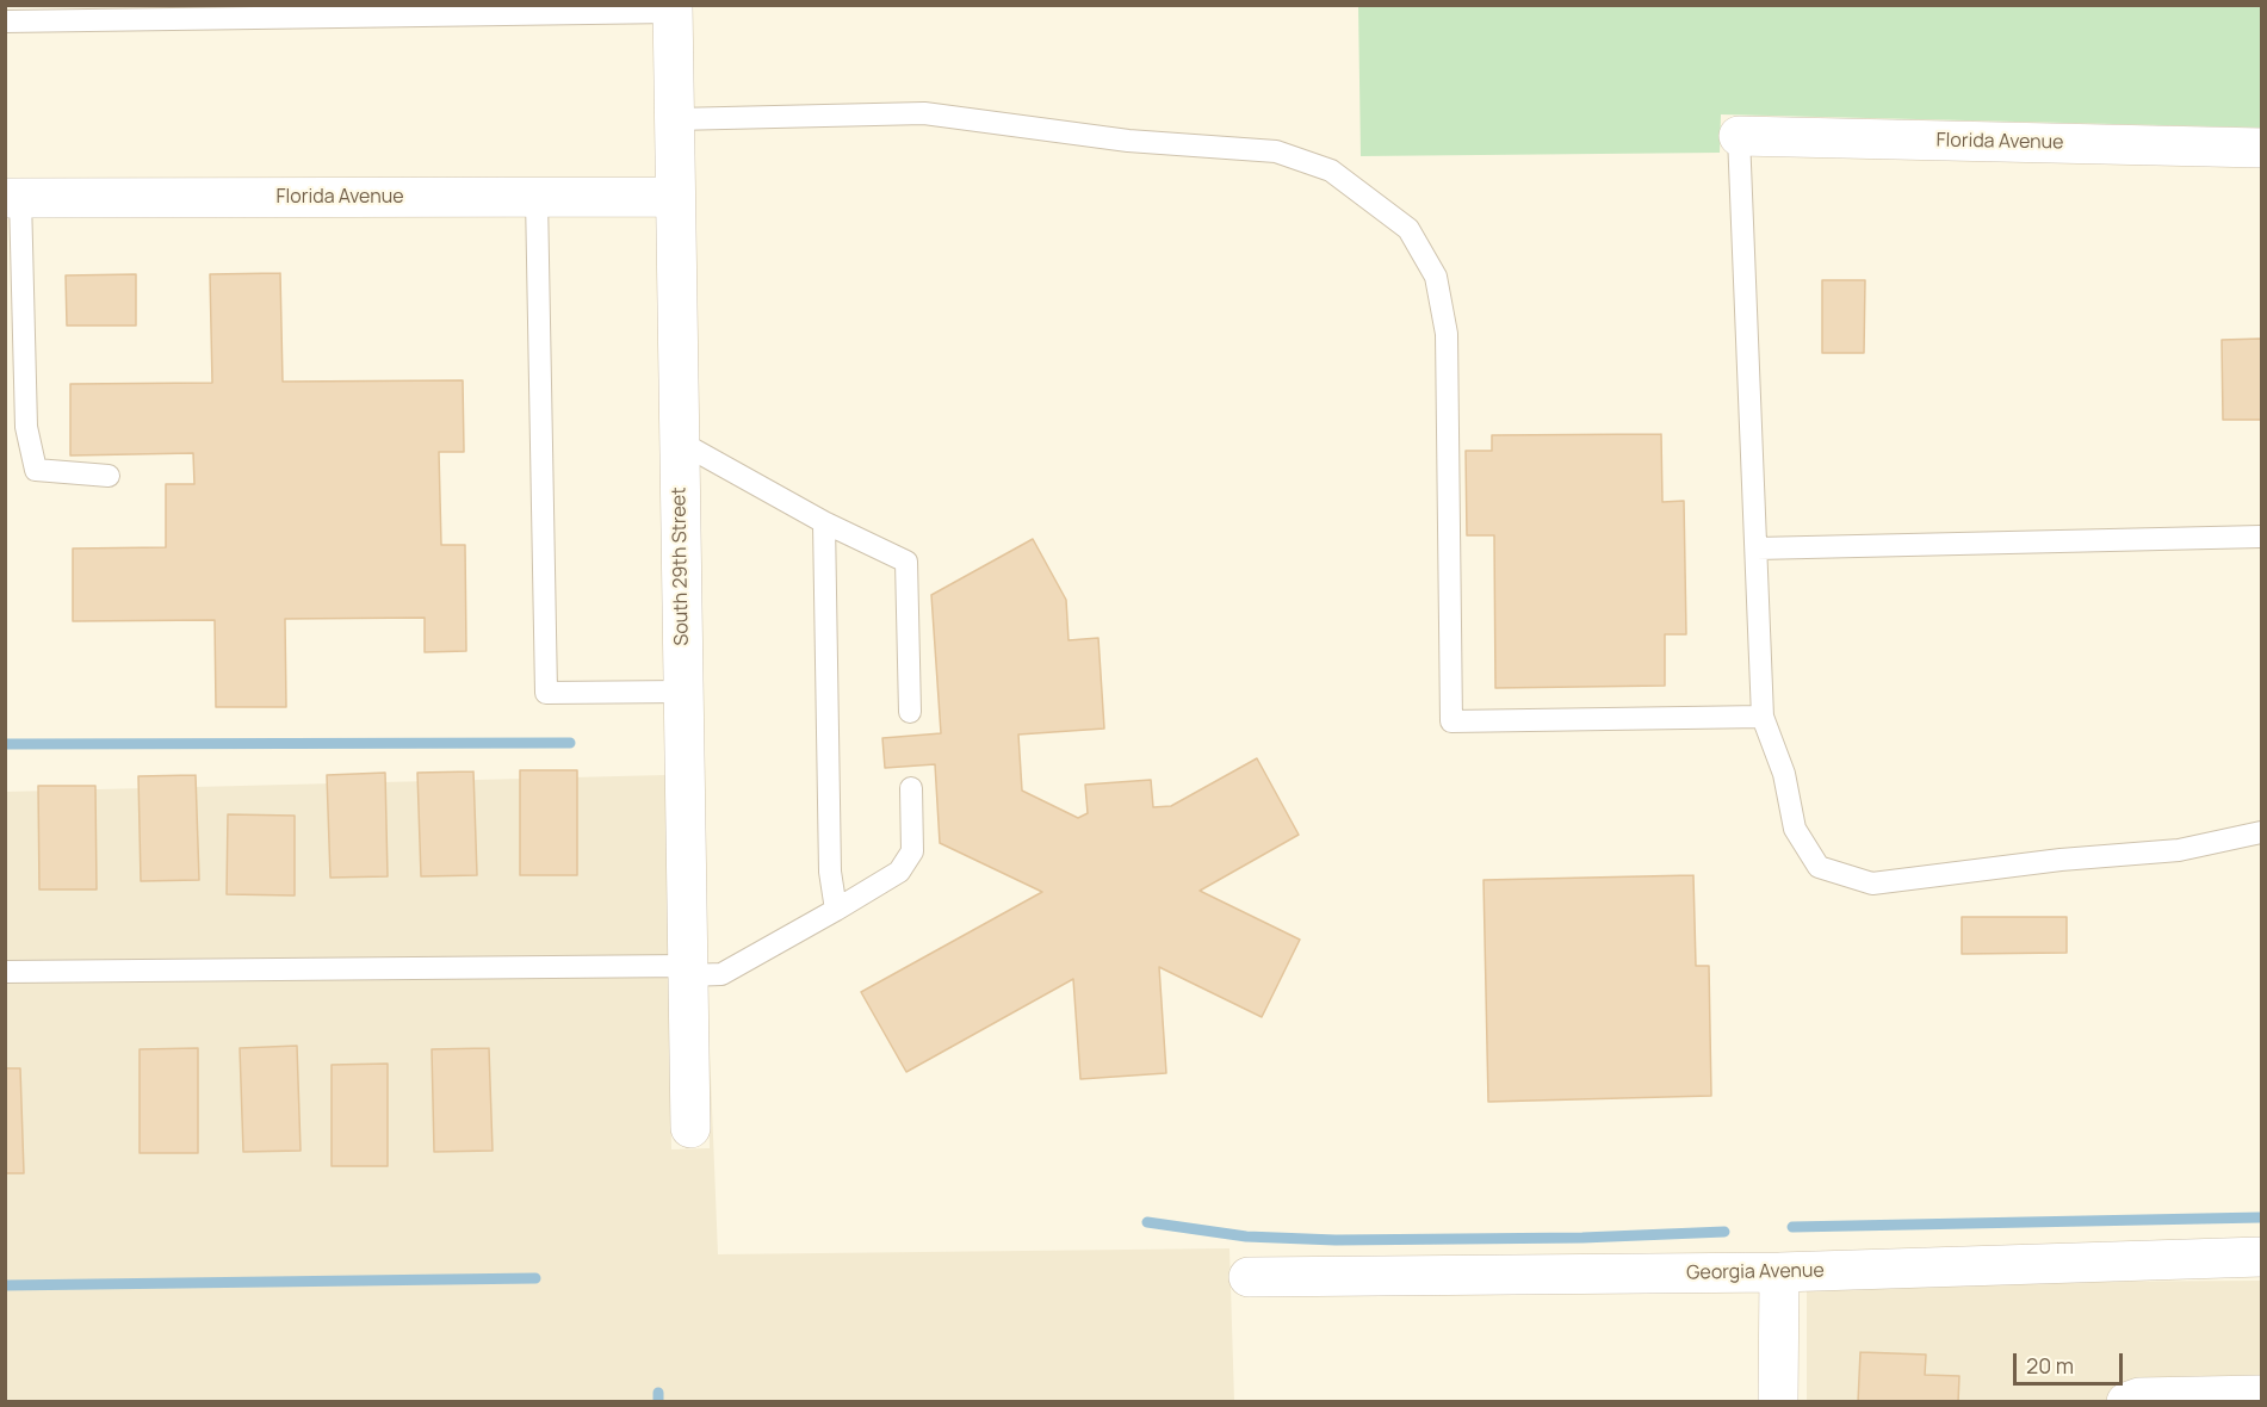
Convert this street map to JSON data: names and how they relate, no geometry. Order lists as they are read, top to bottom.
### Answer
{
  "streets": {
    "street": ["Florida Avenue", "South 29th Street", "Georgia Avenue"]
  },
  "crossings": [
    ["Florida Avenue", "South 29th Street"]
  ],
  "scale_bar": "20 m"
}
